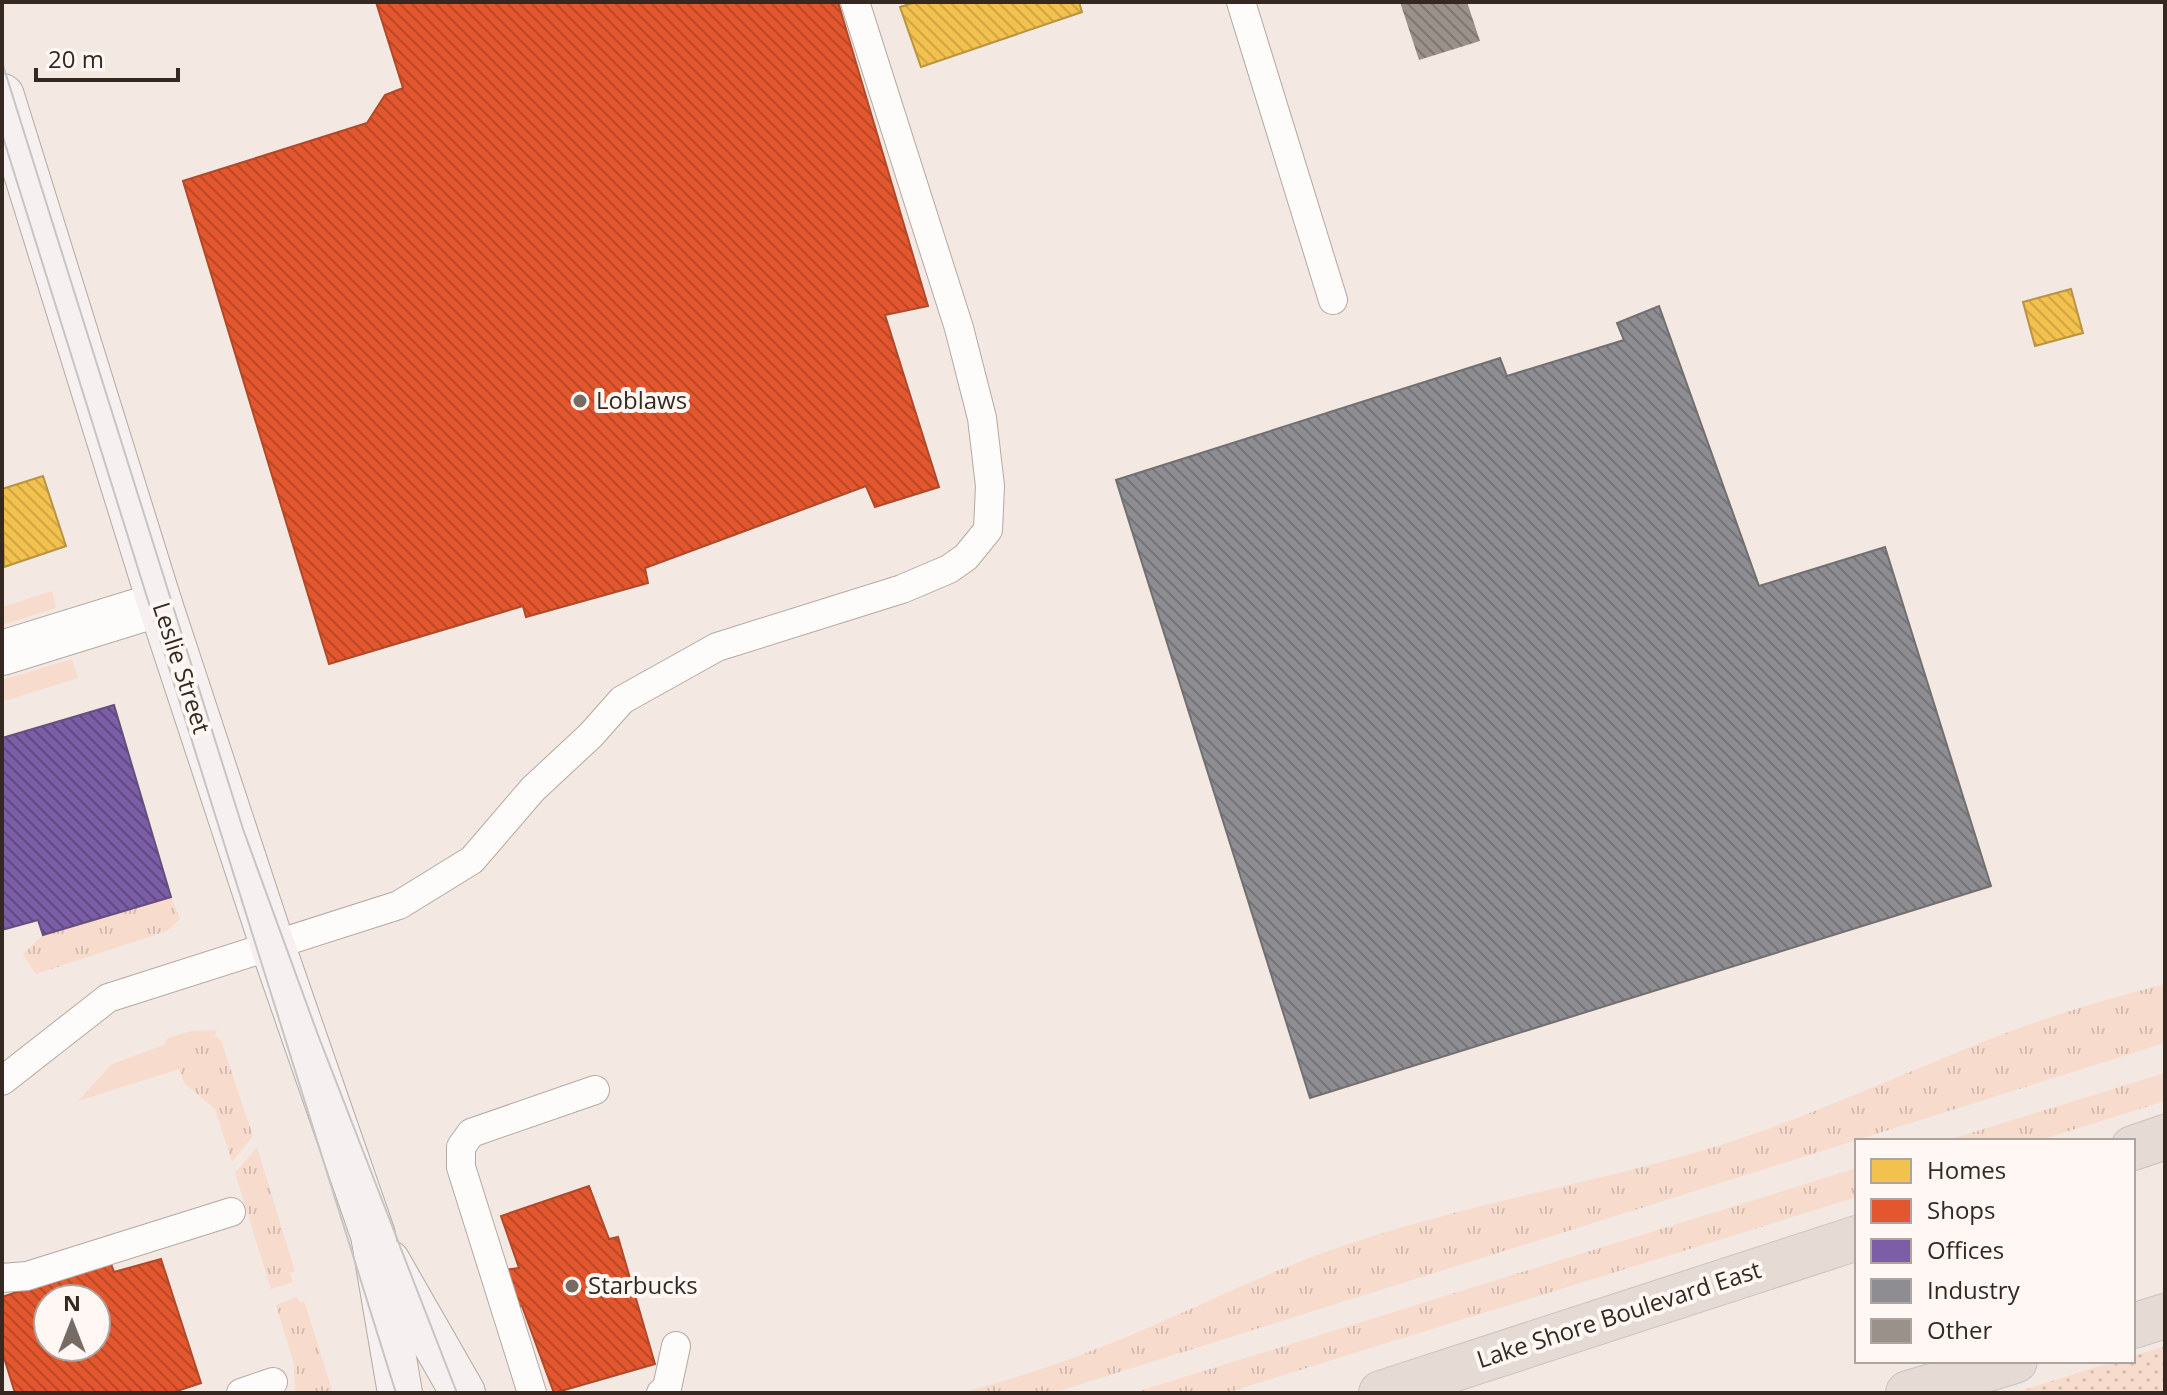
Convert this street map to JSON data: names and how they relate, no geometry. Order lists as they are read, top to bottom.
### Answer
{
  "streets": {
    "highway": ["Lake Shore Boulevard East"],
    "main road": ["Leslie Street"]
  },
  "places": ["Loblaws", "Starbucks"],
  "legend": [
    "Homes",
    "Shops",
    "Offices",
    "Industry",
    "Other"
  ],
  "scale_bar": "20 m",
  "north": "top"
}
